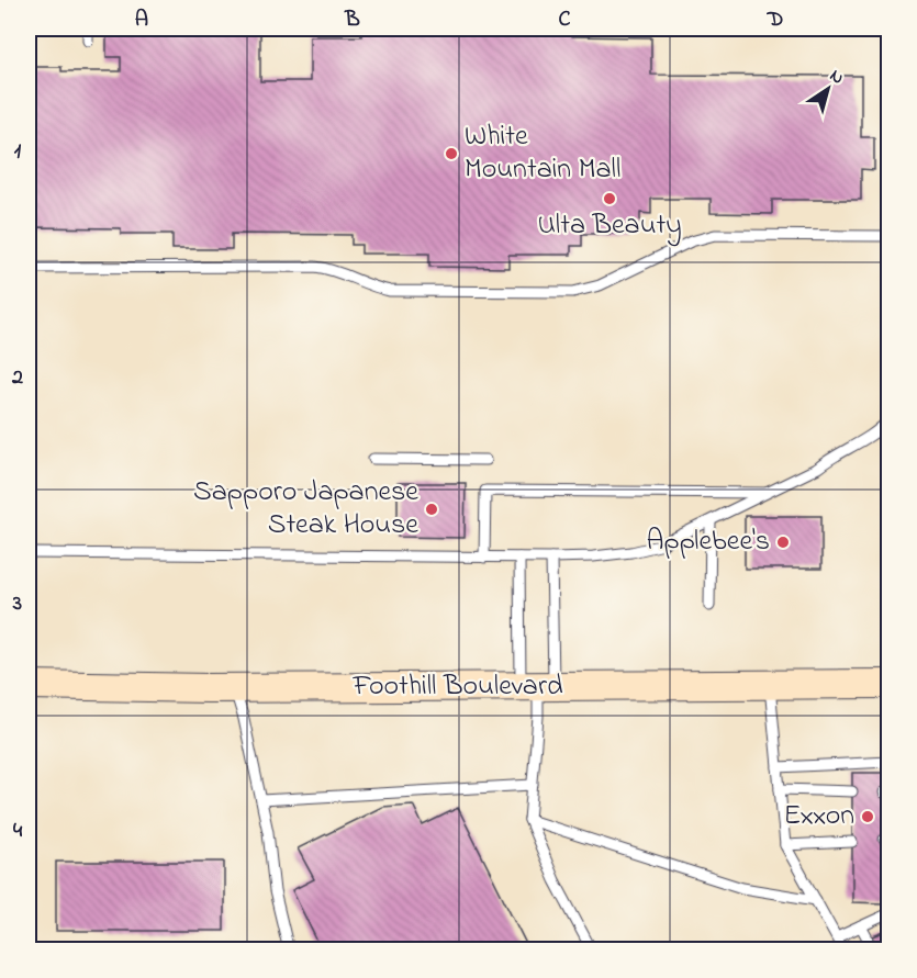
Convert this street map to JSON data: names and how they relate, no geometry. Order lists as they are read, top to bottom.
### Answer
{
  "streets": {
    "street": ["Foothill Boulevard"]
  },
  "places": [
    "White Mountain Mall",
    "Ulta Beauty",
    "Sapporo Japanese Steak House",
    "Applebee's",
    "Exxon"
  ],
  "north": "top right",
  "grid": {
    "columns": [
      "A",
      "B",
      "C",
      "D"
    ],
    "rows": [
      "1",
      "2",
      "3",
      "4"
    ]
  }
}
